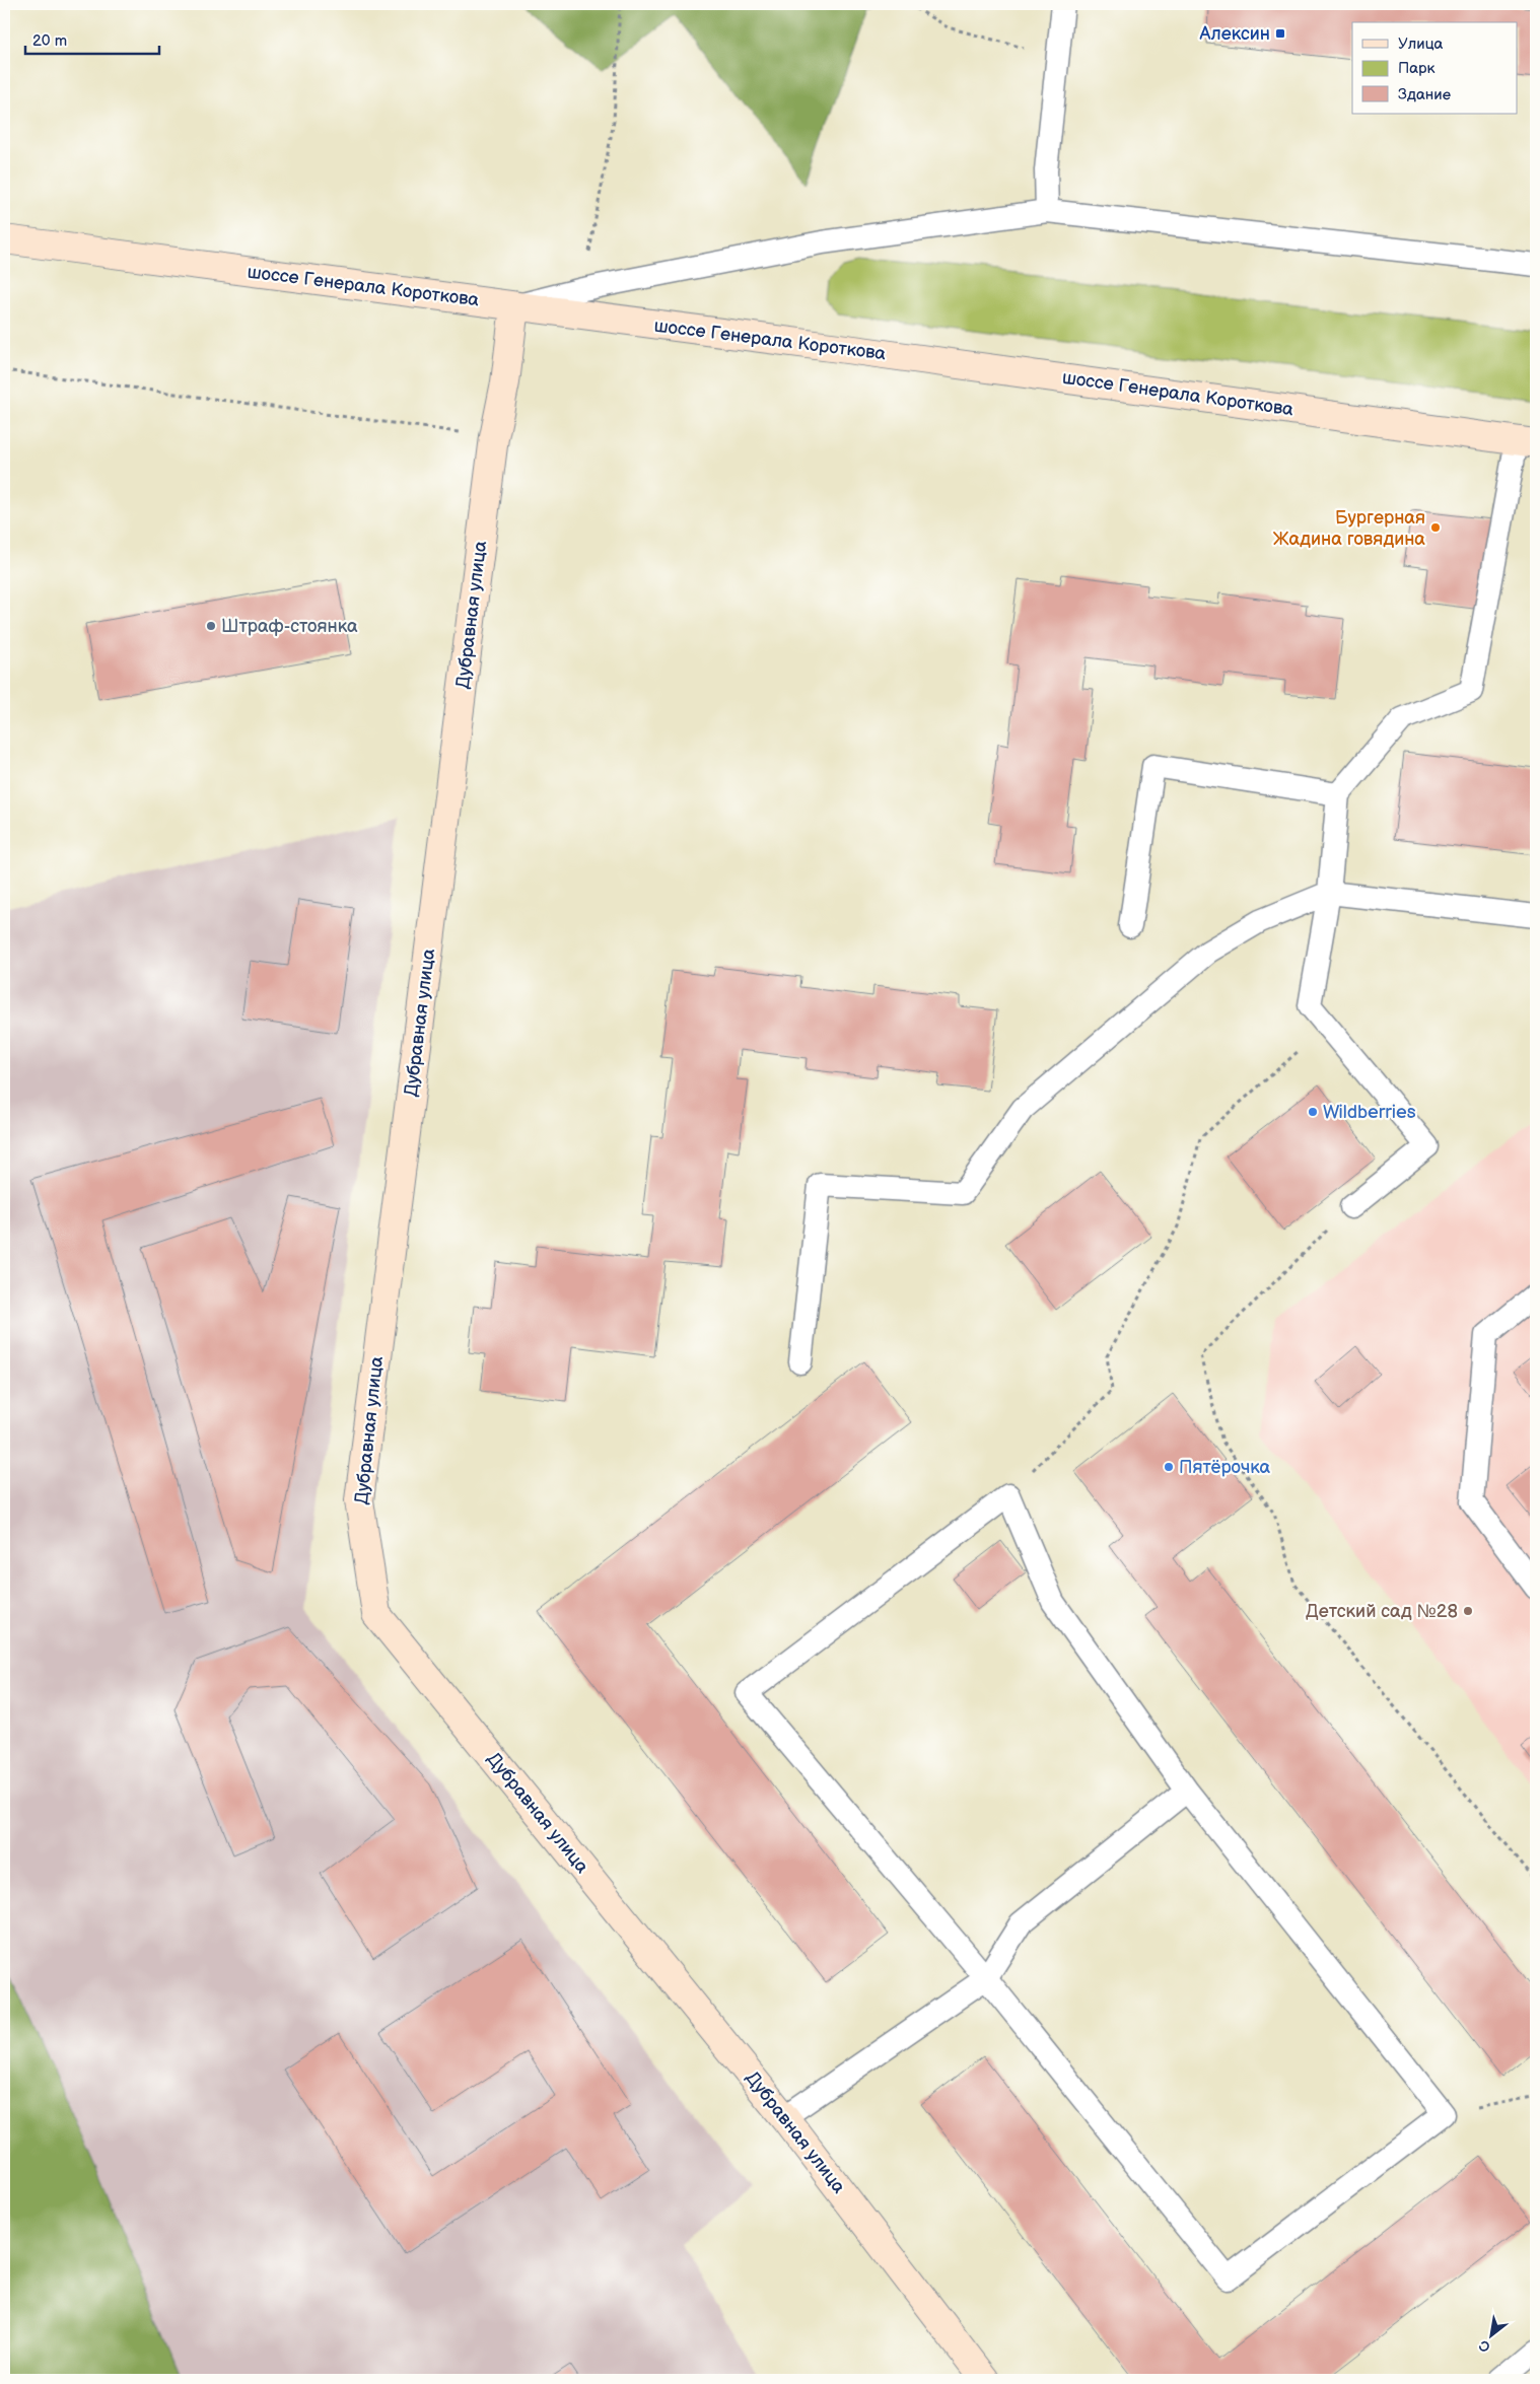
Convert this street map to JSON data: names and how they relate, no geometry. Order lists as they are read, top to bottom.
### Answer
{
  "streets": {
    "street": ["шоссе Генерала Короткова", "Дубравная улица"]
  },
  "crossings": [
    ["шоссе Генерала Короткова", "Дубравная улица"]
  ],
  "places": {
    "transit": ["Алексин"],
    "other": [
      "Бургерная Жадина говядина",
      "Штраф-стоянка",
      "Wildberries",
      "Пятёрочка",
      "Детский сад №28"
    ]
  },
  "legend": ["Улица", "Парк", "Здание"],
  "scale_bar": "20 m",
  "north": "bottom left"
}
